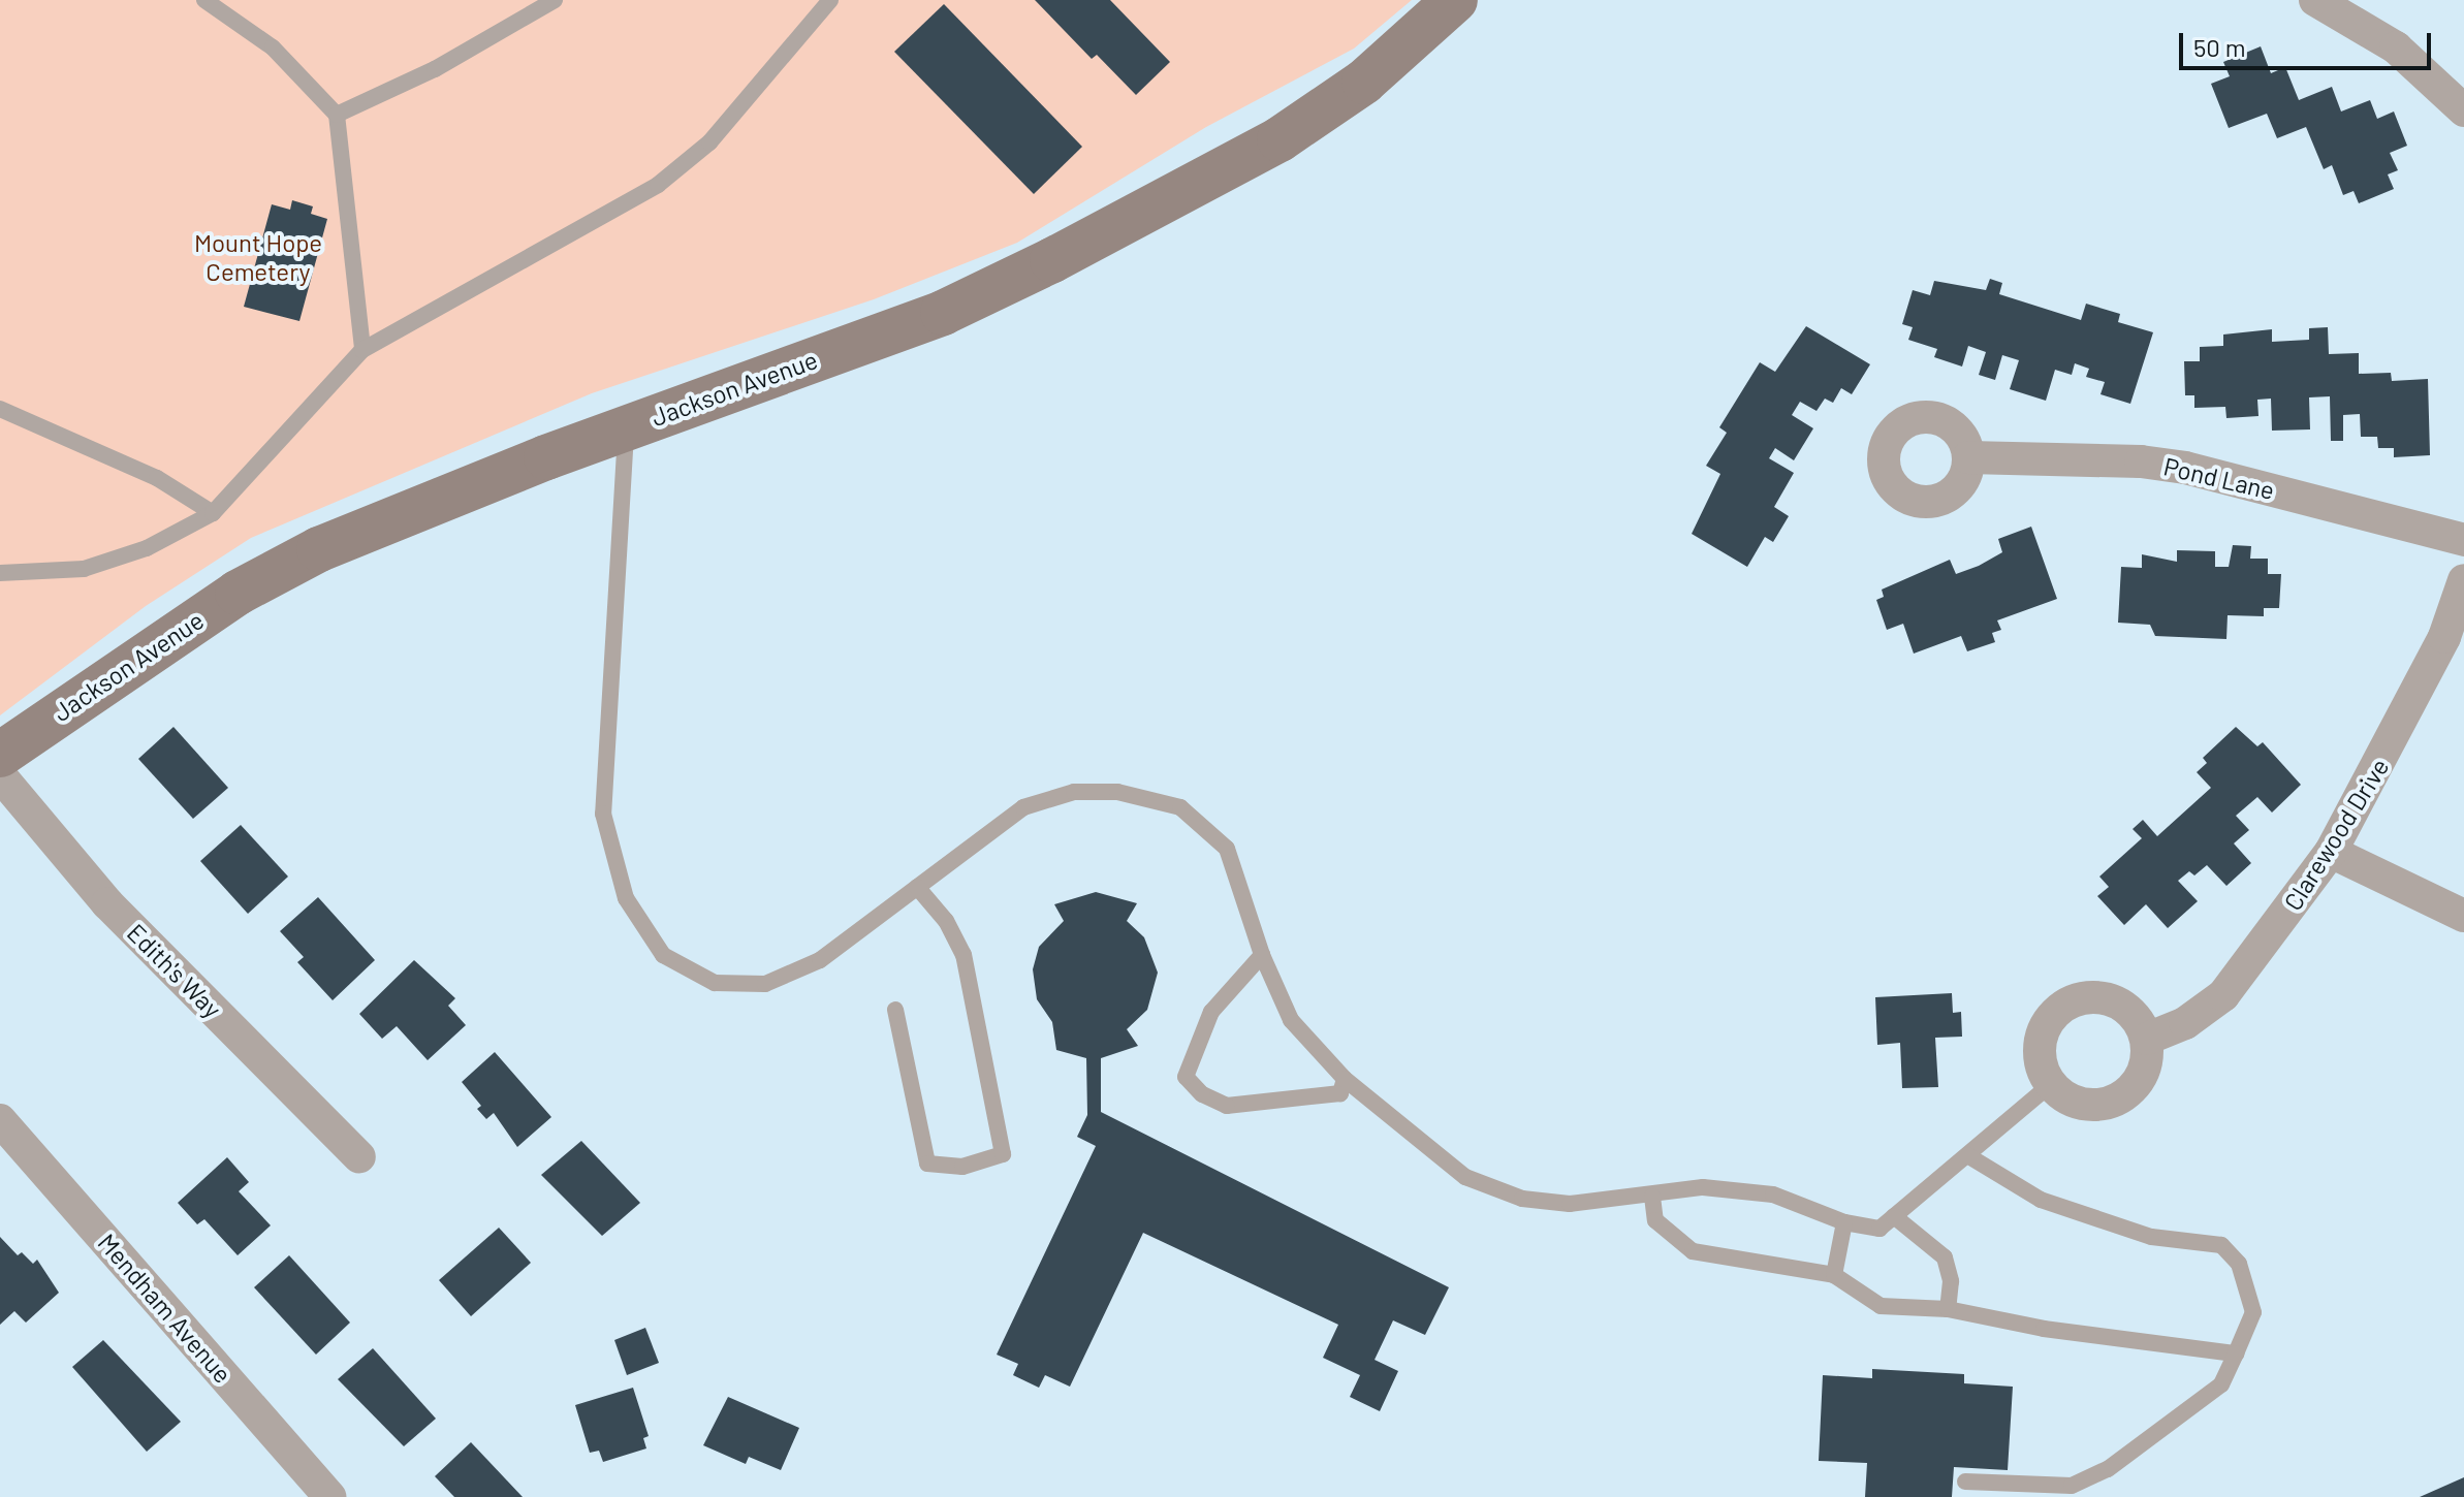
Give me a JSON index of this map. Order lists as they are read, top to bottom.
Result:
{
  "streets": {
    "main road": ["Jackson Avenue"],
    "street": [
      "Pond Lane",
      "Clarewood Drive",
      "Edith's Way",
      "Mendham Avenue"
    ]
  },
  "parks": ["Mount Hope Cemetery"],
  "scale_bar": "50 m"
}
